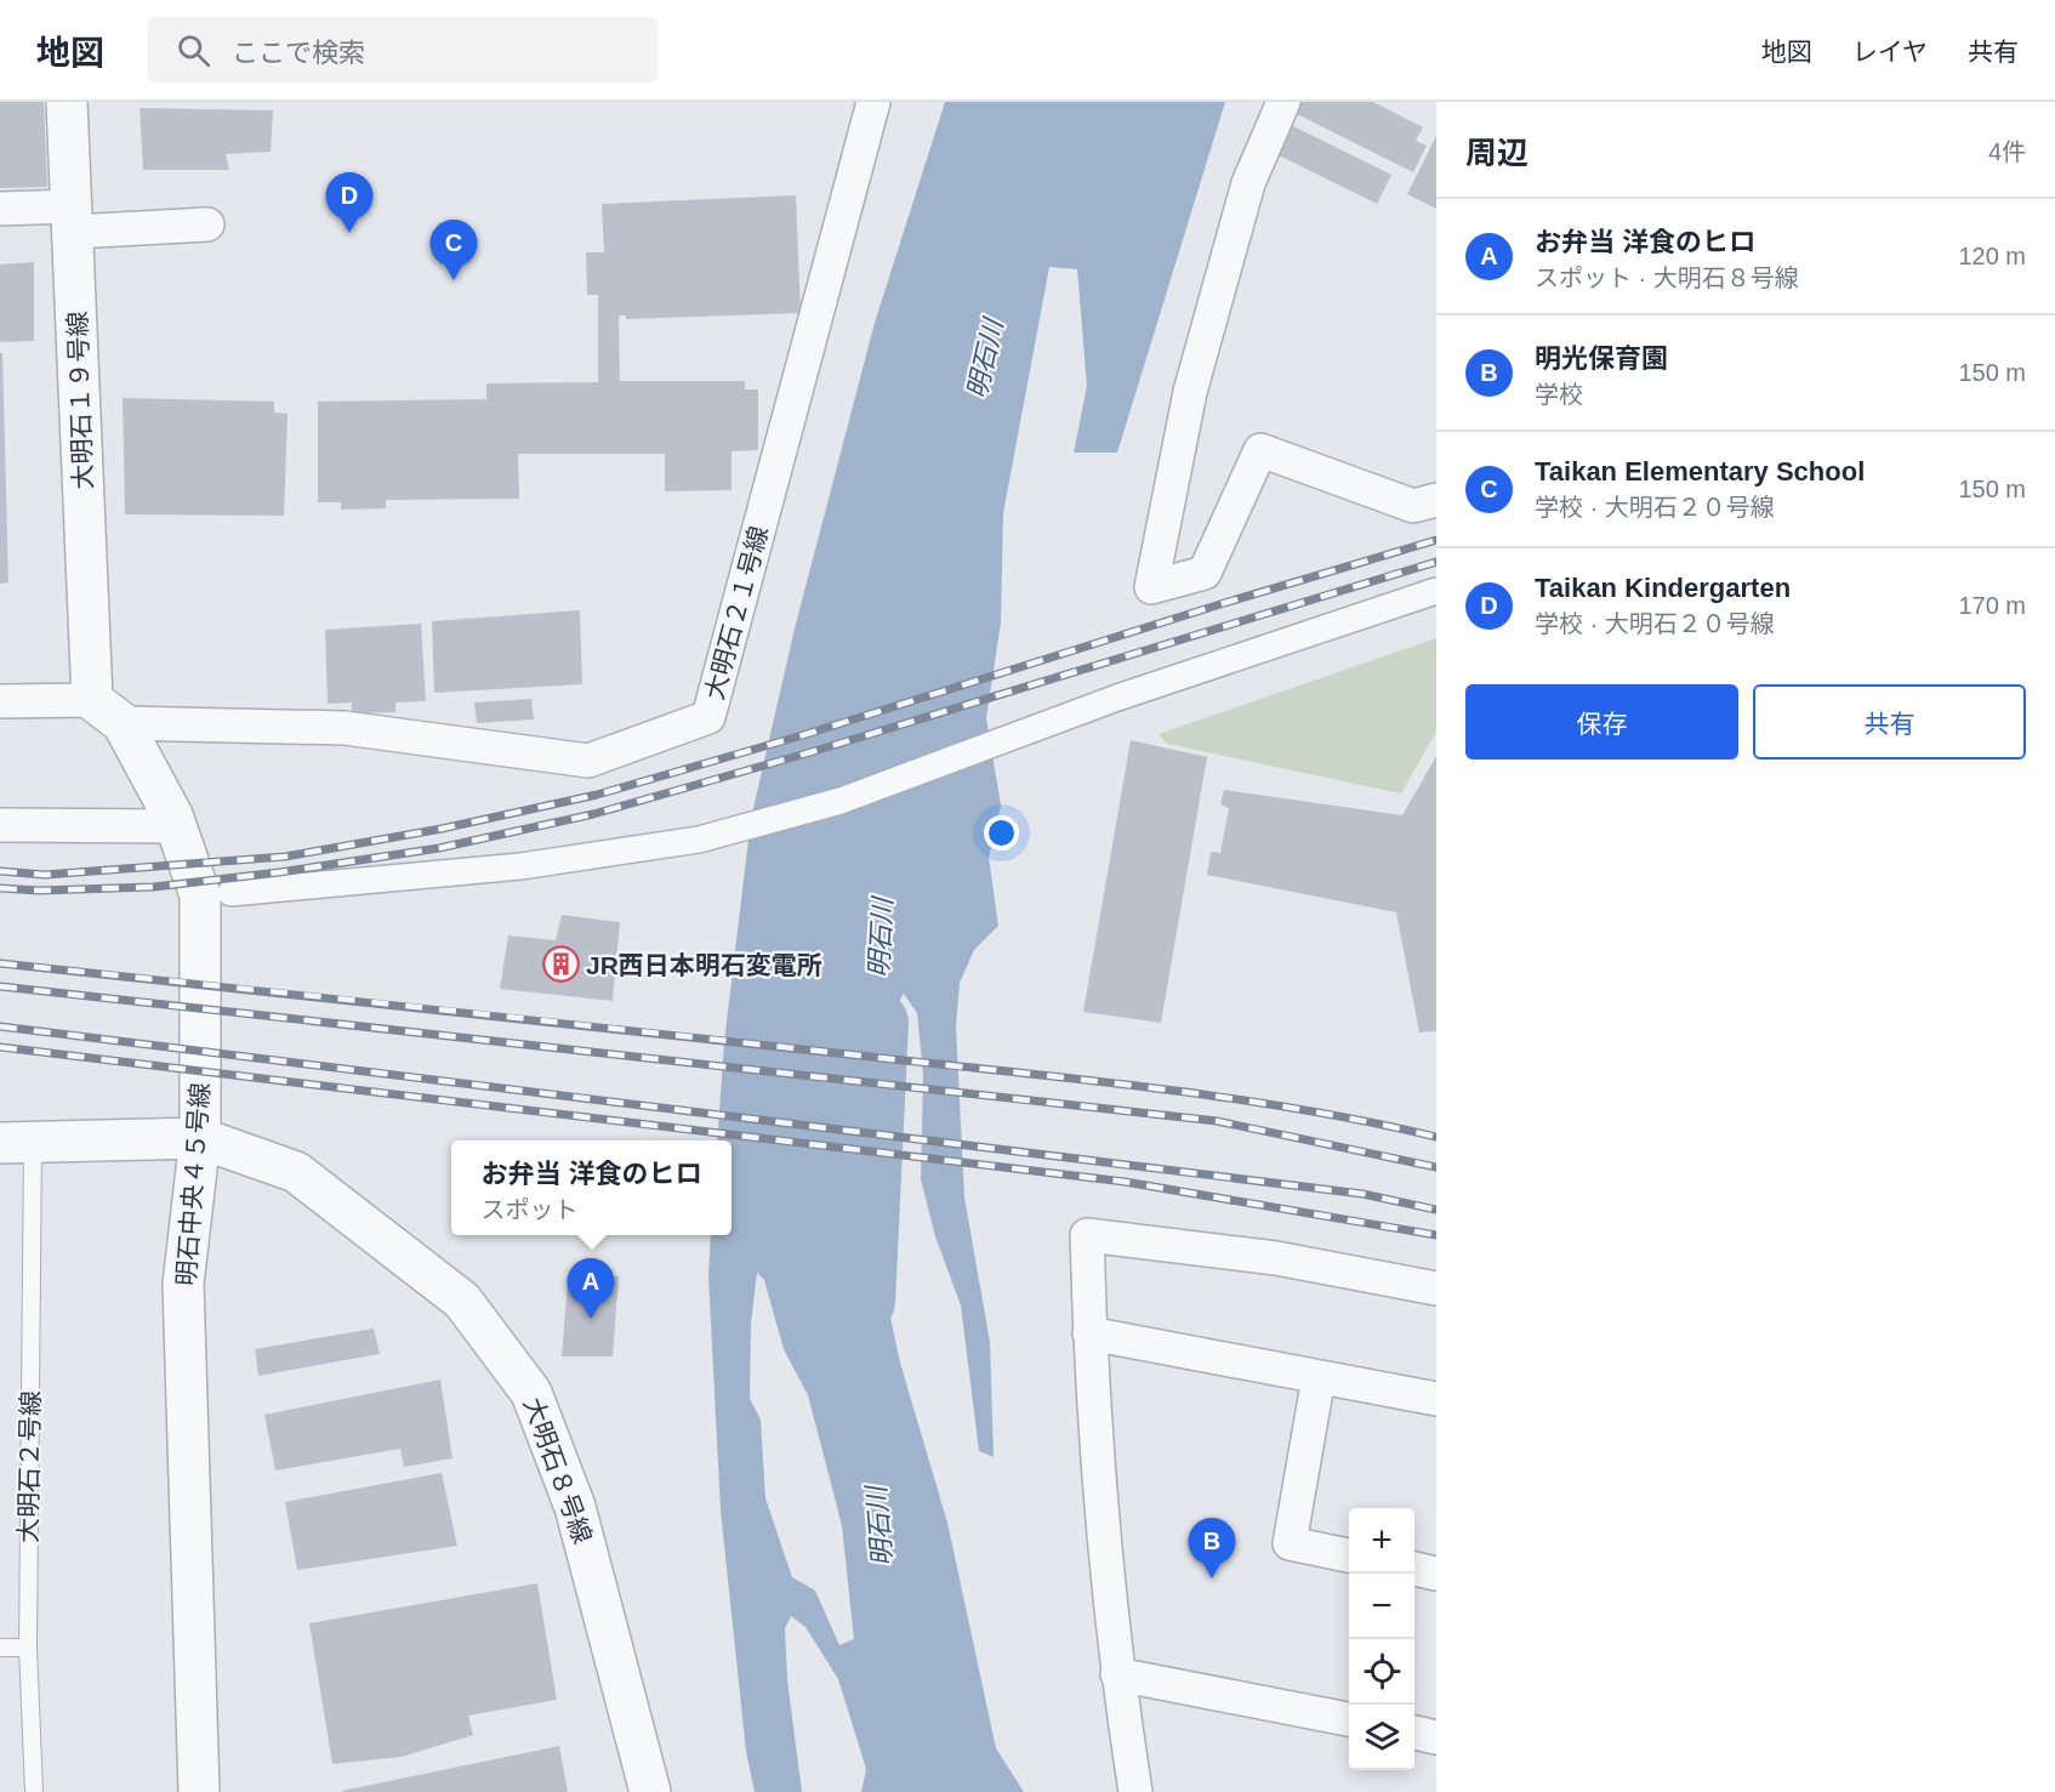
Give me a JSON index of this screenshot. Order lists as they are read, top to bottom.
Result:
{
  "streets": {
    "street": [
      "大明石１９号線",
      "大明石２１号線",
      "明石中央４５号線",
      "大明石８号線"
    ],
    "lane": ["大明石２号線"]
  },
  "crossings": [
    ["大明石１９号線", "大明石２１号線"],
    ["大明石１９号線", "明石中央４５号線"],
    ["大明石２１号線", "明石中央４５号線"],
    ["明石中央４５号線", "大明石８号線"]
  ],
  "water": ["明石川"],
  "places": {
    "building": ["JR西日本明石変電所"]
  },
  "page": {
    "header": "地図",
    "search": "ここで検索",
    "nav": ["地図", "レイヤ", "共有"],
    "heading": ["周辺", "4件"],
    "pins": [
      "D",
      "C",
      "A",
      "B"
    ],
    "list": [
      {
        "mark": "A",
        "name": "お弁当 洋食のヒロ",
        "note": "スポット · 大明石８号線",
        "value": "120 m"
      },
      {
        "mark": "B",
        "name": "明光保育園",
        "note": "学校",
        "value": "150 m"
      },
      {
        "mark": "C",
        "name": "Taikan Elementary School",
        "note": "学校 · 大明石２０号線",
        "value": "150 m"
      },
      {
        "mark": "D",
        "name": "Taikan Kindergarten",
        "note": "学校 · 大明石２０号線",
        "value": "170 m"
      }
    ],
    "buttons": ["保存", "共有"],
    "popup": ["お弁当 洋食のヒロ", "スポット"],
    "map_buttons": ["+", "−"]
  }
}
